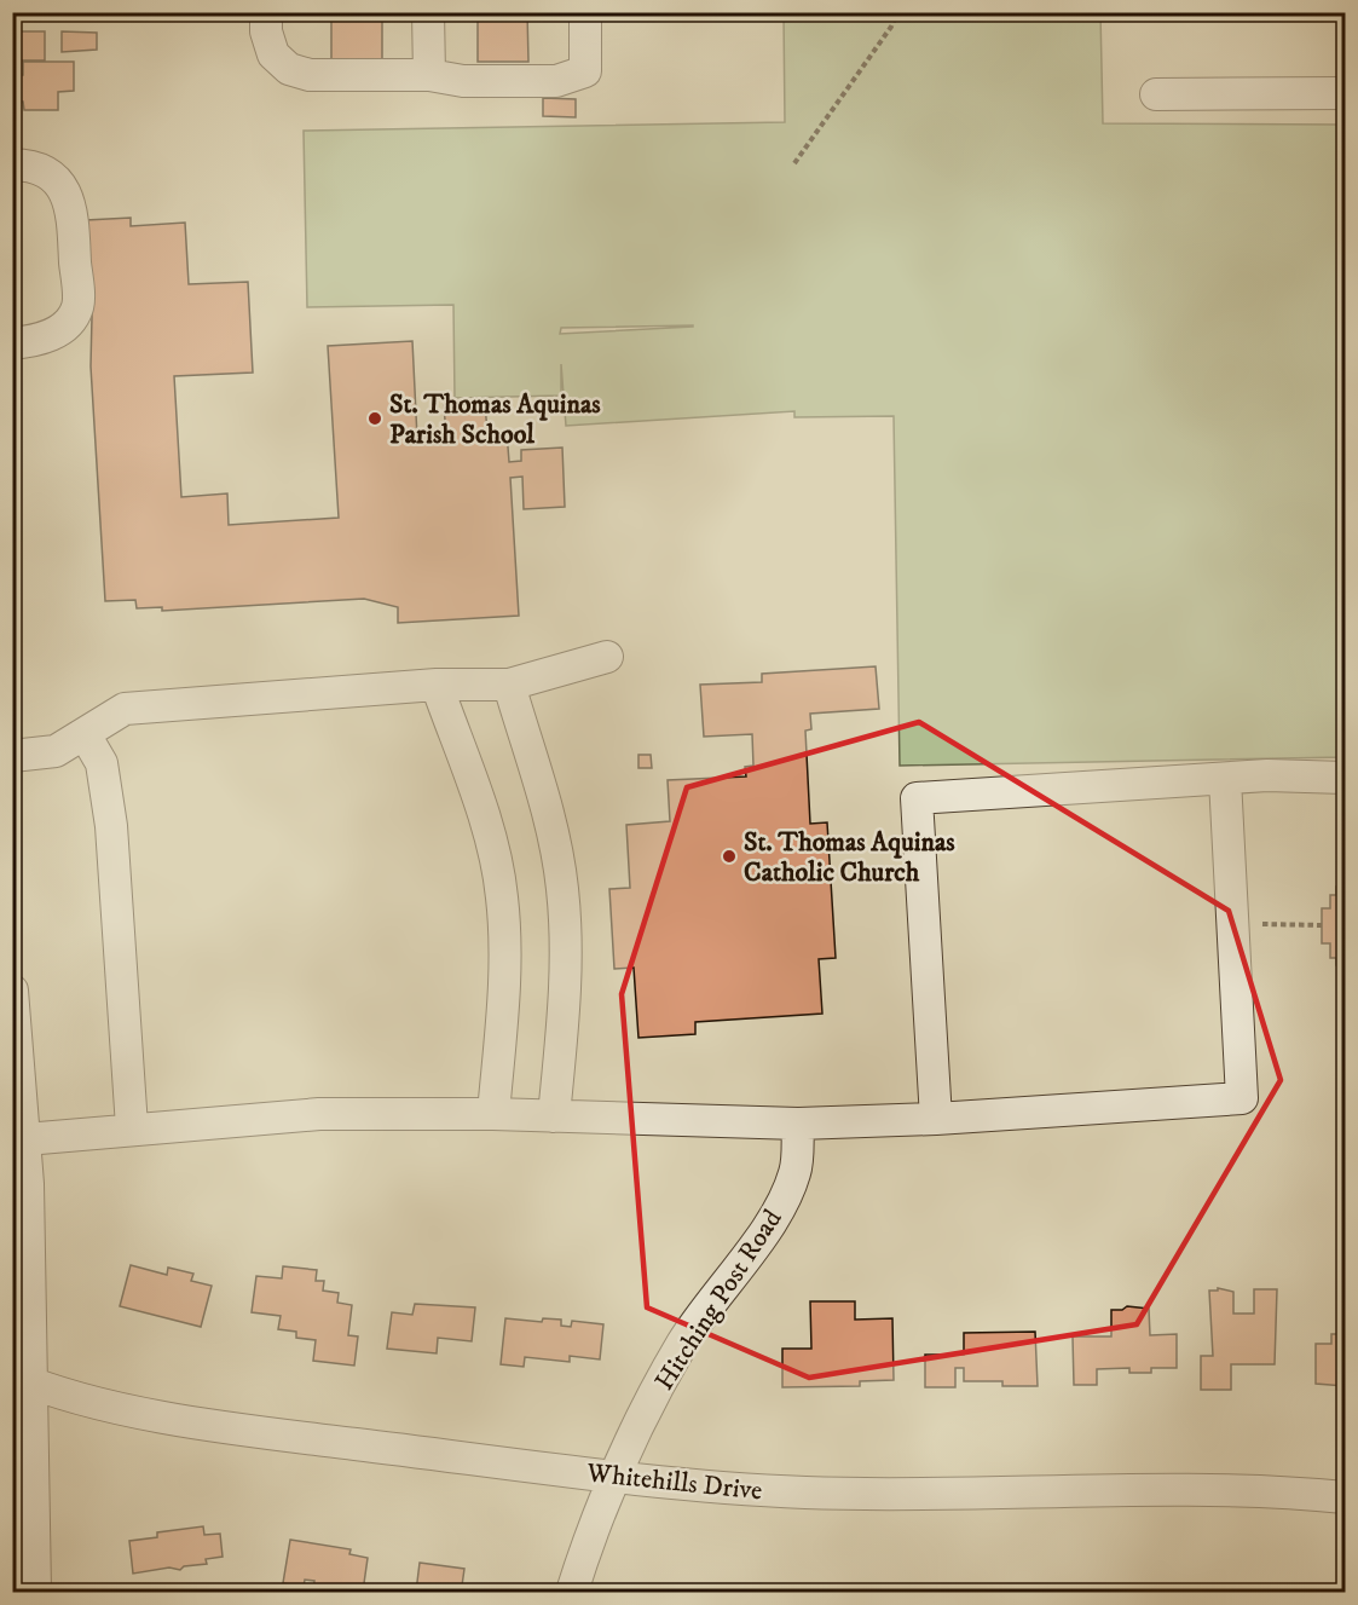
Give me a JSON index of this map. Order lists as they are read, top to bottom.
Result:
{
  "streets": {
    "street": ["Hitching Post Road", "Whitehills Drive"]
  },
  "crossings": [
    ["Hitching Post Road", "Whitehills Drive"]
  ],
  "places": ["St. Thomas Aquinas Parish School", "St. Thomas Aquinas Catholic Church"]
}
